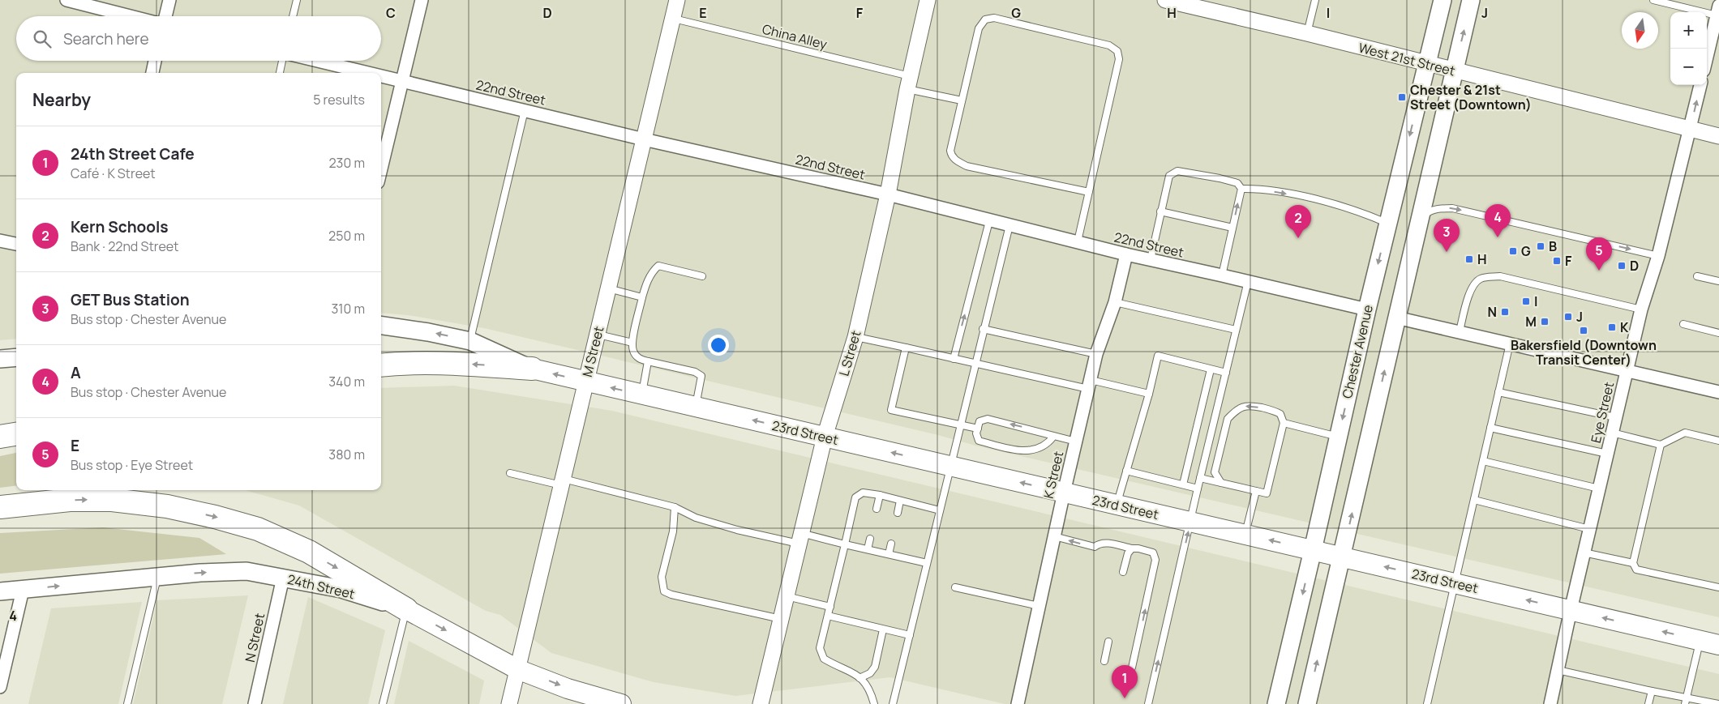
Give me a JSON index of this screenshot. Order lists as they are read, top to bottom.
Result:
{
  "streets": {
    "main road": ["Chester Avenue", "23rd Street", "24th Street"],
    "street": [
      "West 21st Street",
      "22nd Street",
      "M Street",
      "L Street",
      "Eye Street",
      "K Street",
      "N Street"
    ],
    "lane": ["China Alley"]
  },
  "crossings": [
    ["China Alley", "M Street"],
    ["China Alley", "L Street"],
    ["West 21st Street", "Chester Avenue"],
    ["West 21st Street", "Eye Street"],
    ["22nd Street", "M Street"],
    ["22nd Street", "Chester Avenue"],
    ["22nd Street", "L Street"],
    ["22nd Street", "K Street"],
    ["M Street", "23rd Street"],
    ["M Street", "24th Street"],
    ["Chester Avenue", "23rd Street"],
    ["L Street", "23rd Street"],
    ["Eye Street", "23rd Street"],
    ["23rd Street", "K Street"],
    ["24th Street", "N Street"]
  ],
  "one_way": ["23rd Street", "24th Street"],
  "places": {
    "transit": [
      "Chester & 21st Street (Downtown)",
      "B",
      "G",
      "H",
      "F",
      "D",
      "I",
      "N",
      "J",
      "M",
      "K",
      "Bakersfield (Downtown Transit Center)"
    ]
  },
  "north": "bottom",
  "page": {
    "map_buttons": ["+", "−"],
    "search": "Search here",
    "heading": ["Nearby", "5 results"],
    "list": [
      {
        "mark": "1",
        "name": "24th Street Cafe",
        "note": "Café · K Street",
        "value": "230 m"
      },
      {
        "mark": "2",
        "name": "Kern Schools",
        "note": "Bank · 22nd Street",
        "value": "250 m"
      },
      {
        "mark": "3",
        "name": "GET Bus Station",
        "note": "Bus stop · Chester Avenue",
        "value": "310 m"
      },
      {
        "mark": "4",
        "name": "A",
        "note": "Bus stop · Chester Avenue",
        "value": "340 m"
      },
      {
        "mark": "5",
        "name": "E",
        "note": "Bus stop · Eye Street",
        "value": "380 m"
      }
    ],
    "pins": [
      "4",
      "2",
      "3",
      "5",
      "1"
    ]
  },
  "grid": {
    "columns": [
      "C",
      "D",
      "E",
      "F",
      "G",
      "H",
      "I",
      "J"
    ],
    "rows": ["4"]
  }
}
